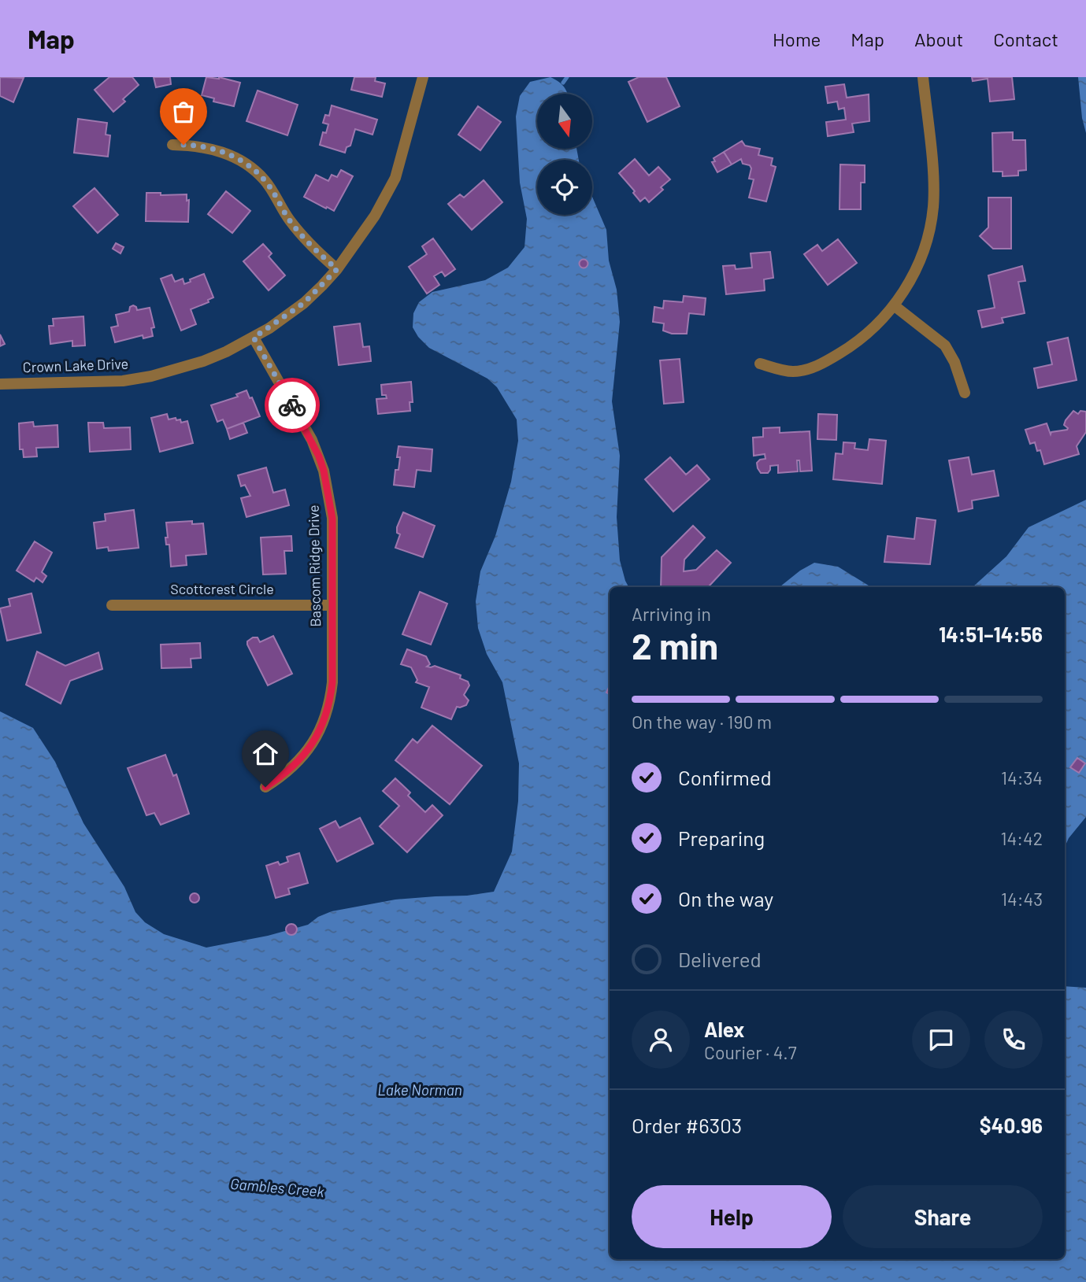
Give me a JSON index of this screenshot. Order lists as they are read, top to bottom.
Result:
{
  "streets": {
    "street": ["Crown Lake Drive", "Bascom Ridge Drive", "Scottcrest Circle"]
  },
  "crossings": [
    ["Crown Lake Drive", "Bascom Ridge Drive"],
    ["Bascom Ridge Drive", "Scottcrest Circle"]
  ],
  "water": ["Lake Norman", "Gambles Creek"],
  "north": "bottom",
  "page": {
    "header": "Map",
    "nav": [
      "Home",
      "Map",
      "About",
      "Contact"
    ],
    "heading": ["2 min", "Arriving in", "14:51–14:56"],
    "panel": [
      "Alex",
      "Courier · 4.7",
      "Order #6303",
      "$40.96"
    ],
    "bar": "On the way · 190 m",
    "list": [
      ["Confirmed", "14:34"],
      ["Preparing", "14:42"],
      ["On the way", "14:43"],
      "Delivered"
    ],
    "buttons": ["Help", "Share"]
  }
}
